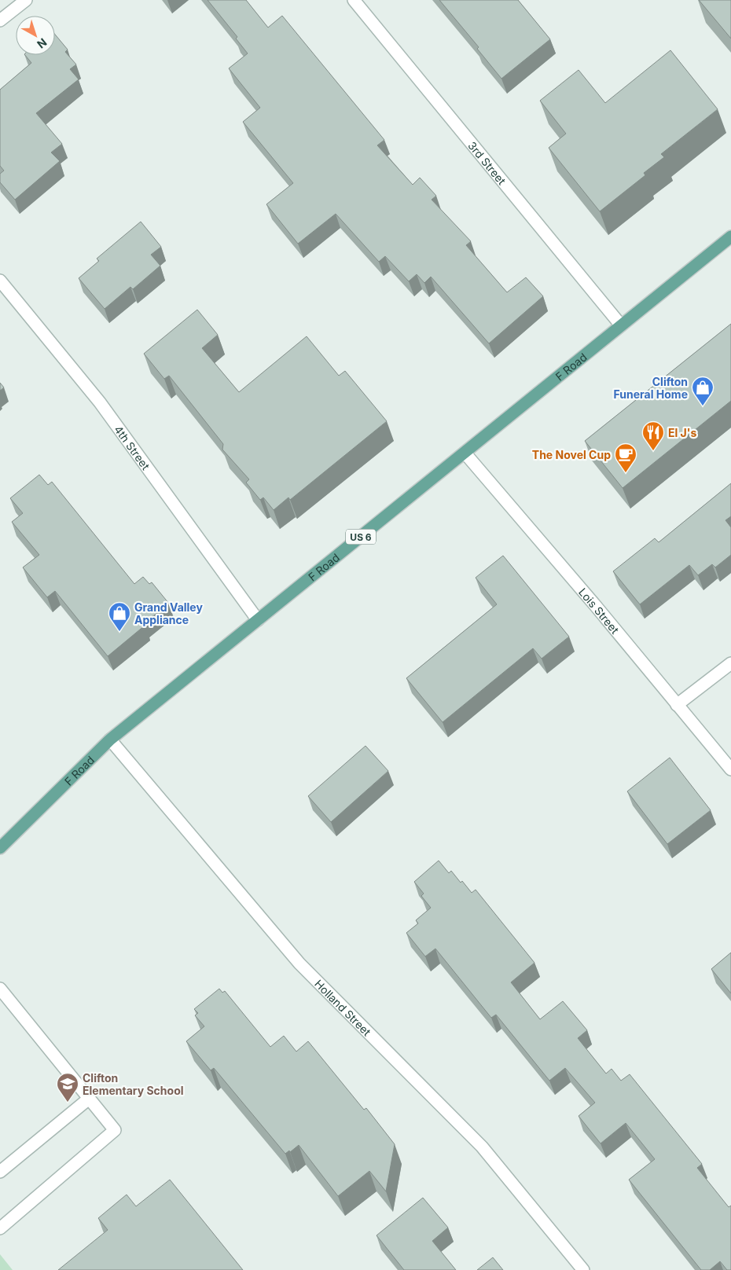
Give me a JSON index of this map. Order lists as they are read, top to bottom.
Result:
{
  "streets": {
    "main road": ["F Road", "US 6"],
    "street": [
      "3rd Street",
      "4th Street",
      "Lois Street",
      "Holland Street"
    ]
  },
  "crossings": [
    ["3rd Street", "F Road"],
    ["F Road", "4th Street"],
    ["F Road", "Lois Street"],
    ["F Road", "Holland Street"]
  ],
  "places": {
    "shop": ["Clifton Funeral Home", "Grand Valley Appliance"],
    "restaurant": ["El J's"],
    "cafe": ["The Novel Cup"],
    "school or university": ["Clifton Elementary School"]
  },
  "north": "bottom right"
}
